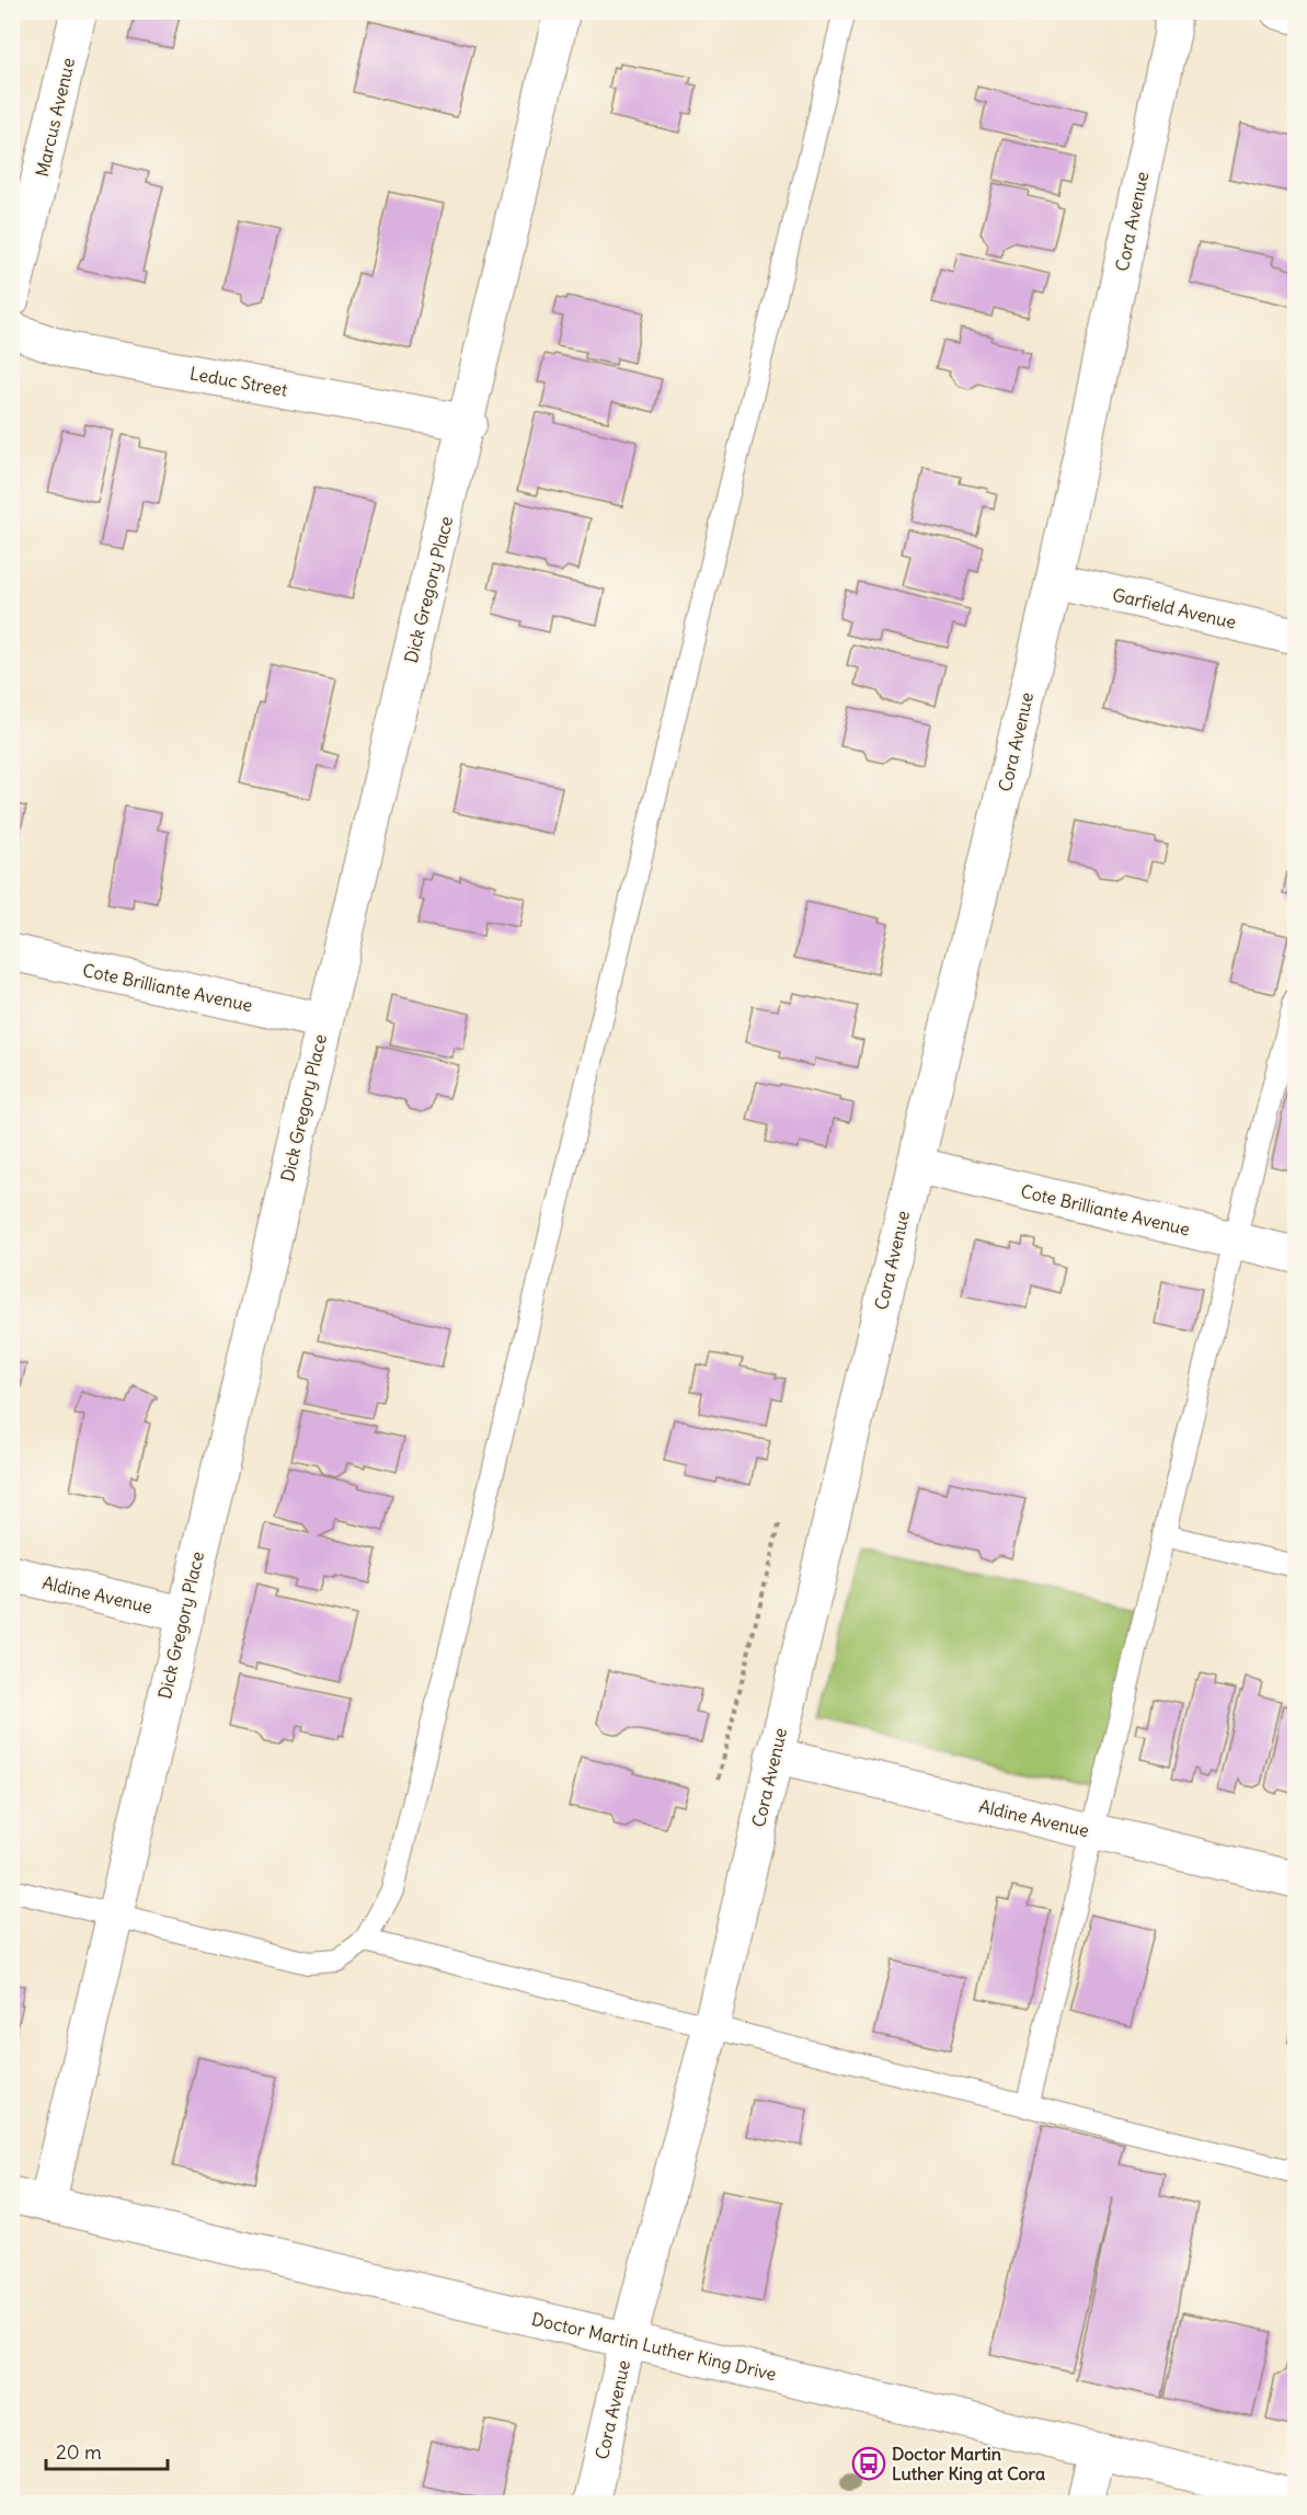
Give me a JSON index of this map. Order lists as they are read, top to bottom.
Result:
{
  "streets": {
    "street": [
      "Marcus Avenue",
      "Cora Avenue",
      "Leduc Street",
      "Dick Gregory Place",
      "Garfield Avenue",
      "Cote Brilliante Avenue",
      "Aldine Avenue",
      "Doctor Martin Luther King Drive"
    ]
  },
  "crossings": [
    ["Cora Avenue", "Garfield Avenue"],
    ["Cora Avenue", "Cote Brilliante Avenue"],
    ["Cora Avenue", "Aldine Avenue"],
    ["Cora Avenue", "Doctor Martin Luther King Drive"],
    ["Leduc Street", "Dick Gregory Place"],
    ["Dick Gregory Place", "Cote Brilliante Avenue"],
    ["Dick Gregory Place", "Aldine Avenue"],
    ["Dick Gregory Place", "Doctor Martin Luther King Drive"]
  ],
  "places": {
    "bus stop": ["Doctor Martin Luther King at Cora"]
  },
  "scale_bar": "20 m"
}
